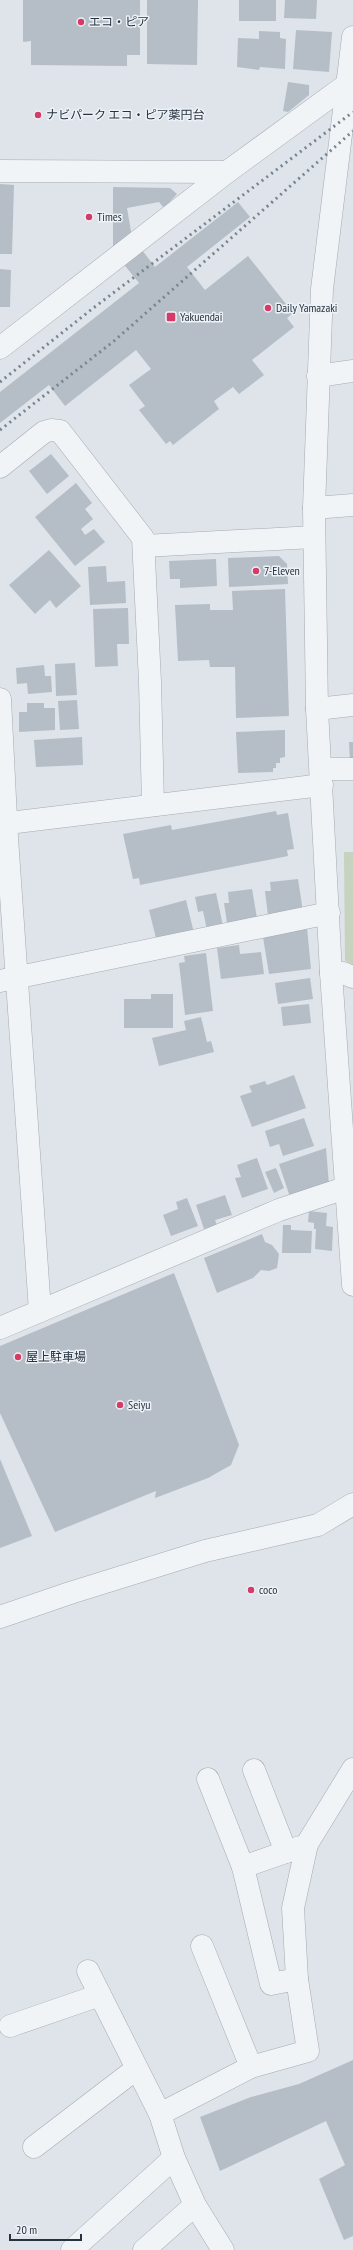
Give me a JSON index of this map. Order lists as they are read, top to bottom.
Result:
{
  "places": {
    "other": [
      "エコ・ピア",
      "ナビパーク エコ・ピア薬円台",
      "Times",
      "Daily Yamazaki",
      "7-Eleven",
      "屋上駐車場",
      "Seiyu",
      "coco"
    ],
    "transit": ["Yakuendai"]
  },
  "scale_bar": "20 m"
}
